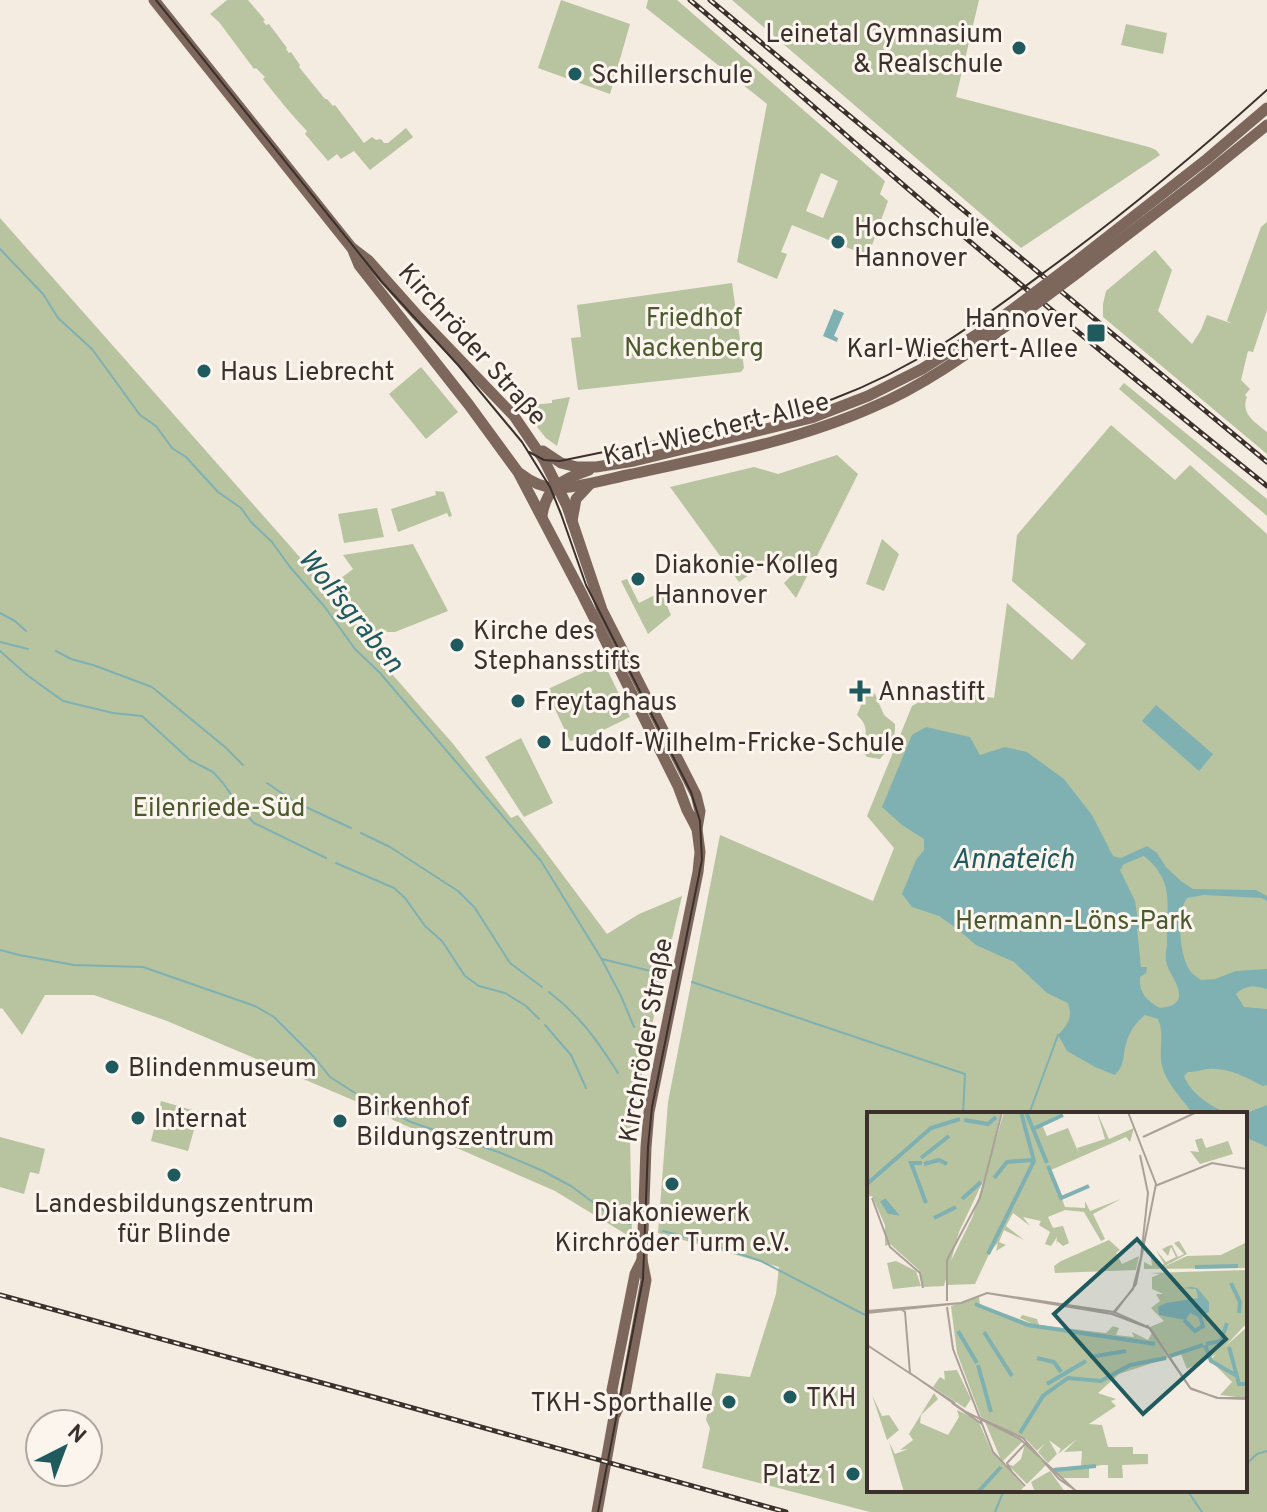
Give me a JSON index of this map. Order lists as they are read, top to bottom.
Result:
{
  "streets": {
    "main road": ["Kirchröder Straße", "Karl-Wiechert-Allee"]
  },
  "crossings": [
    ["Kirchröder Straße", "Karl-Wiechert-Allee"]
  ],
  "water": ["Wolfsgraben", "Annateich"],
  "parks": ["Friedhof Nackenberg", "Eilenriede-Süd", "Hermann-Löns-Park"],
  "places": {
    "other": [
      "Leinetal Gymnasium & Realschule",
      "Schillerschule",
      "Hochschule Hannover",
      "Haus Liebrecht",
      "Diakonie-Kolleg Hannover",
      "Kirche des Stephansstifts",
      "Freytaghaus",
      "Ludolf-Wilhelm-Fricke-Schule",
      "Blindenmuseum",
      "Internat",
      "Birkenhof Bildungszentrum",
      "Landesbildungszentrum für Blinde",
      "Diakoniewerk Kirchröder Turm e.V.",
      "TKH",
      "TKH-Sporthalle",
      "Platz 1"
    ],
    "transit": ["Hannover Karl-Wiechert-Allee"],
    "health": ["Annastift"]
  },
  "north": "top right"
}
